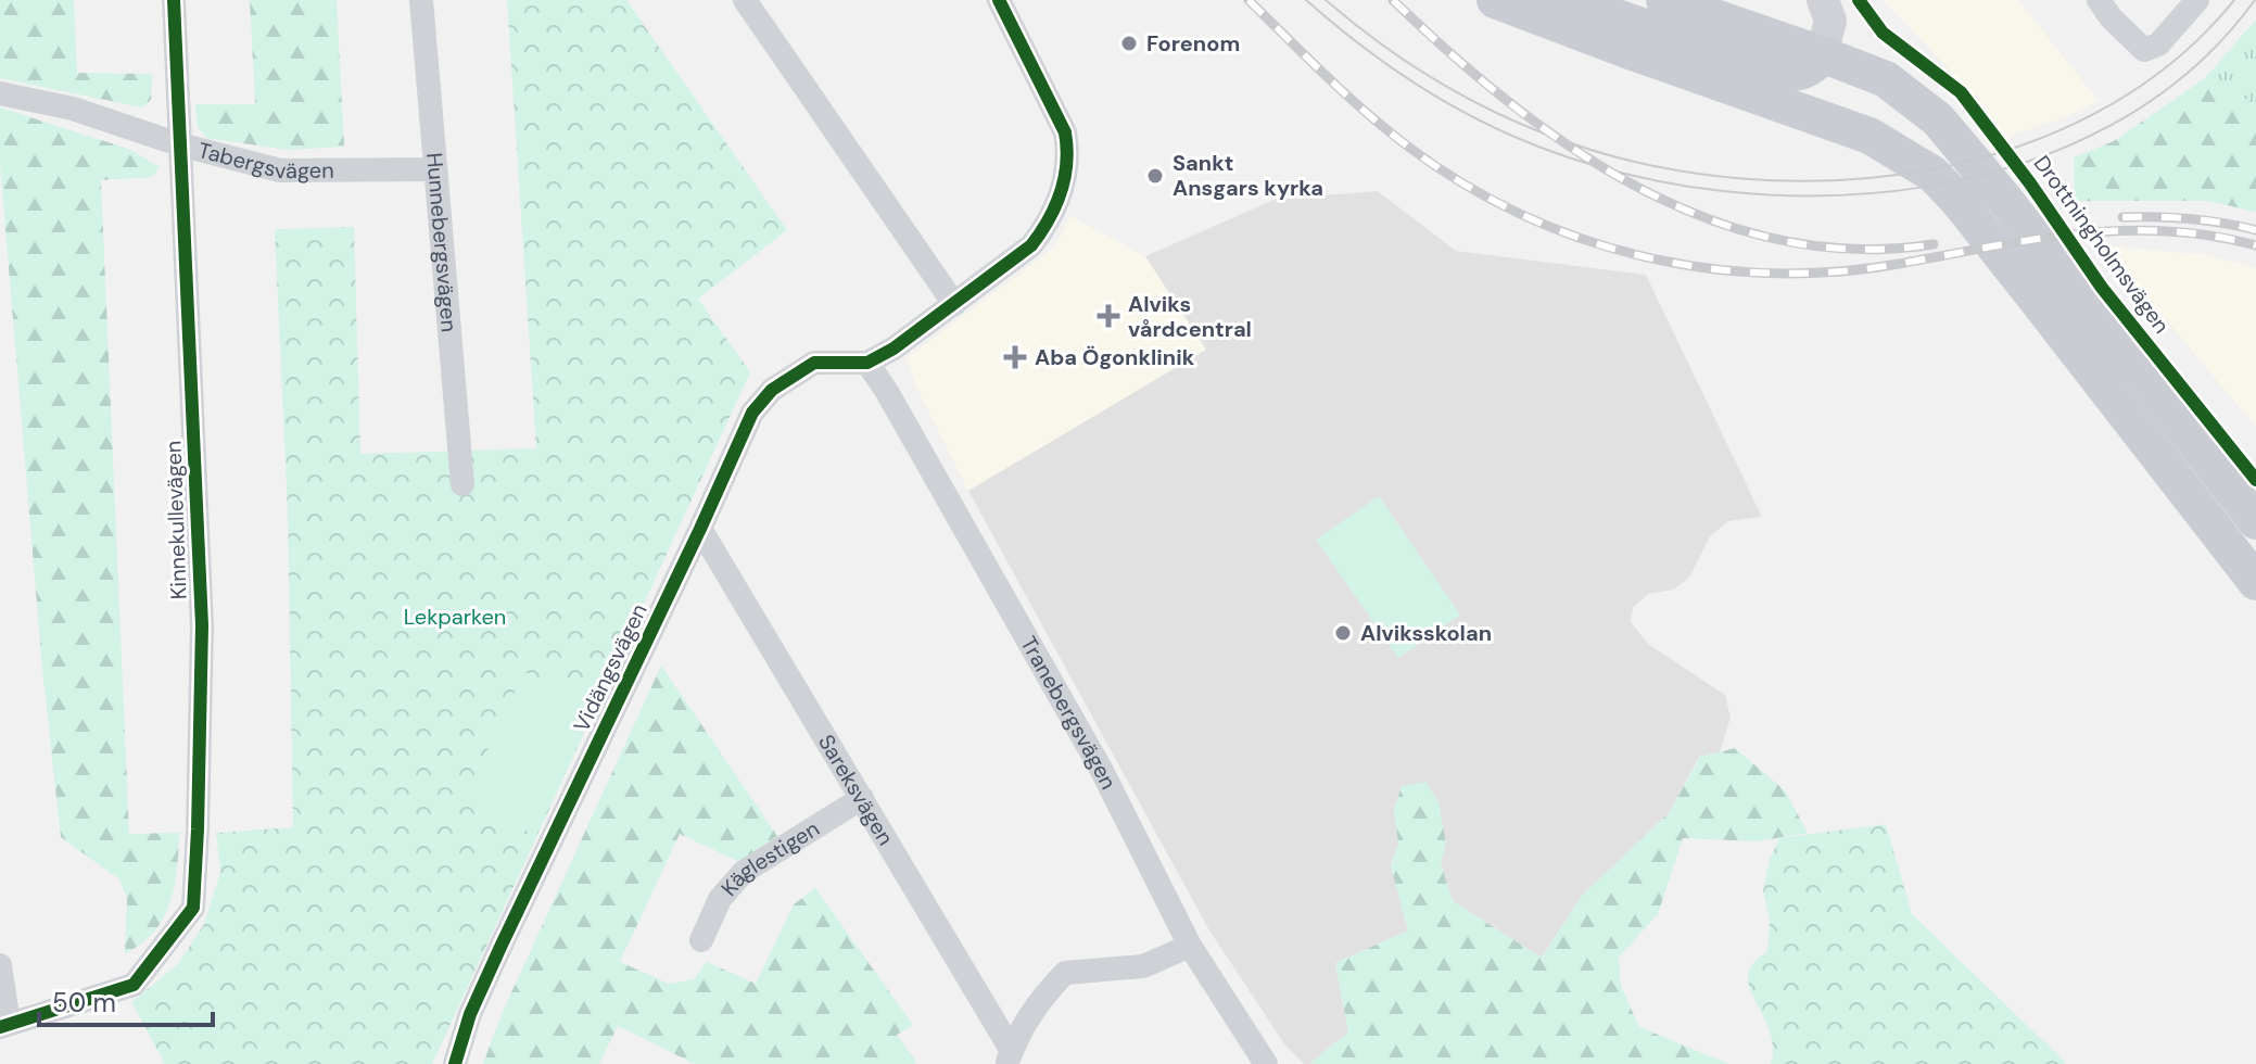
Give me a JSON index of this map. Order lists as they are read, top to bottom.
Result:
{
  "streets": {
    "street": [
      "Tabergsvägen",
      "Hunnebergsvägen",
      "Kinnekullevägen",
      "Vidängsvägen",
      "Tranebergsvägen",
      "Sareksvägen",
      "Käglestigen"
    ],
    "cycle path": ["Drottningholmsvägen"]
  },
  "crossings": [
    ["Tabergsvägen", "Hunnebergsvägen"],
    ["Tabergsvägen", "Kinnekullevägen"],
    ["Vidängsvägen", "Tranebergsvägen"],
    ["Vidängsvägen", "Sareksvägen"],
    ["Sareksvägen", "Käglestigen"]
  ],
  "parks": ["Lekparken"],
  "places": {
    "other": ["Forenom", "Sankt Ansgars kyrka", "Alviksskolan"],
    "health": ["Alviks vårdcentral", "Aba Ögonklinik"]
  },
  "scale_bar": "50 m"
}
